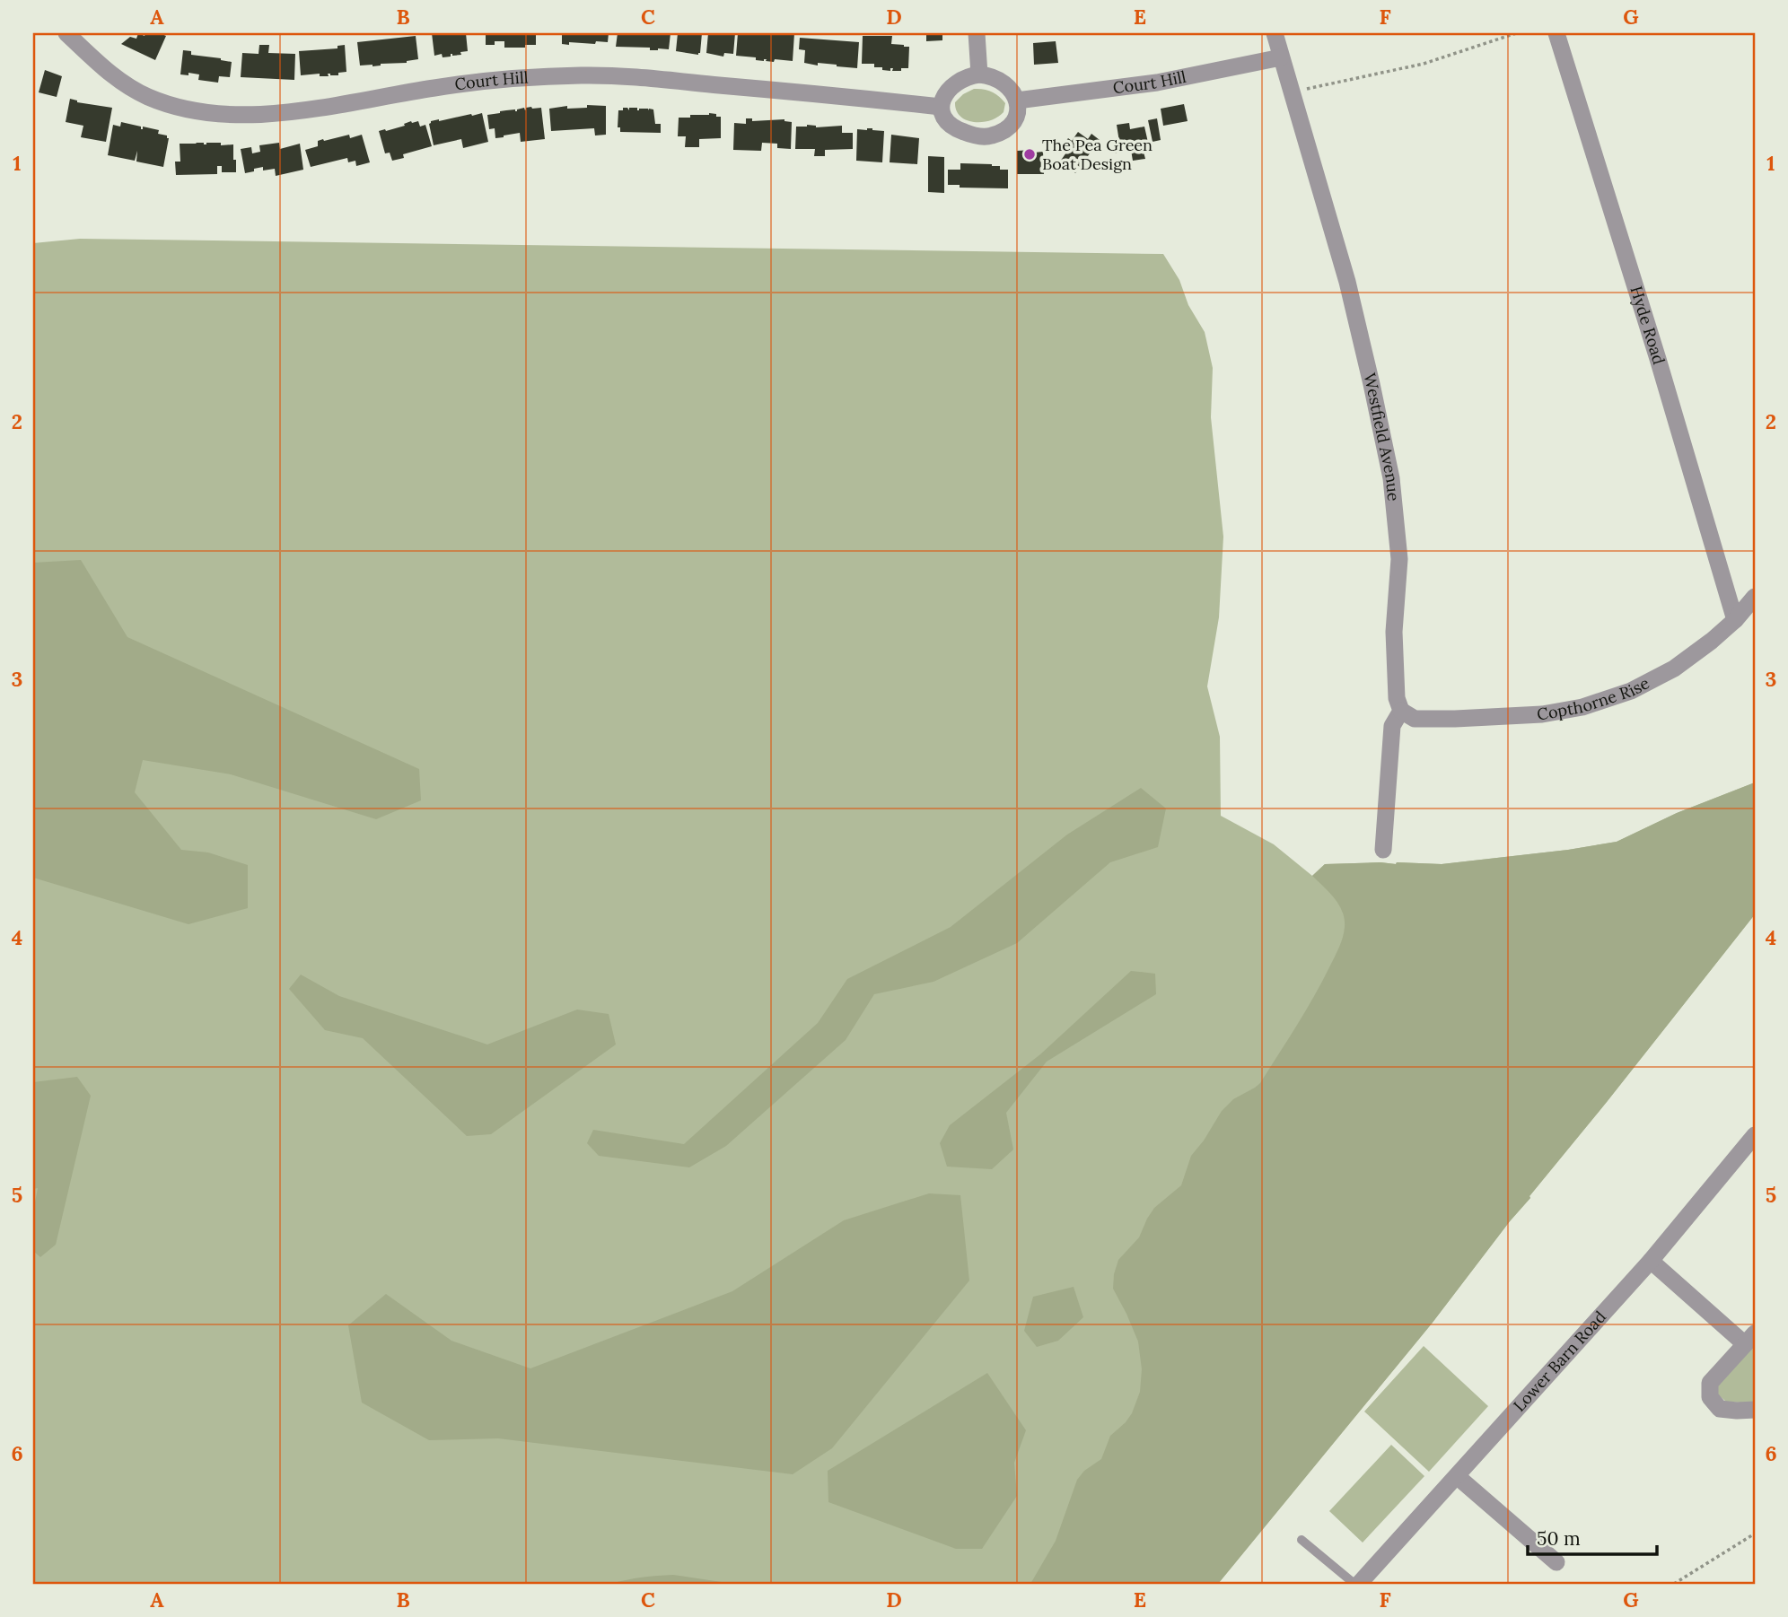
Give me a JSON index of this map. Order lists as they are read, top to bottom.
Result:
{
  "streets": {
    "street": [
      "Court Hill",
      "Hyde Road",
      "Westfield Avenue",
      "Copthorne Rise",
      "Lower Barn Road"
    ]
  },
  "crossings": [
    ["Court Hill", "Westfield Avenue"],
    ["Hyde Road", "Copthorne Rise"],
    ["Westfield Avenue", "Copthorne Rise"]
  ],
  "places": ["The Pea Green Boat Design"],
  "scale_bar": "50 m",
  "grid": {
    "columns": [
      "A",
      "B",
      "C",
      "D",
      "E",
      "F",
      "G"
    ],
    "rows": [
      "1",
      "2",
      "3",
      "4",
      "5",
      "6"
    ]
  }
}
